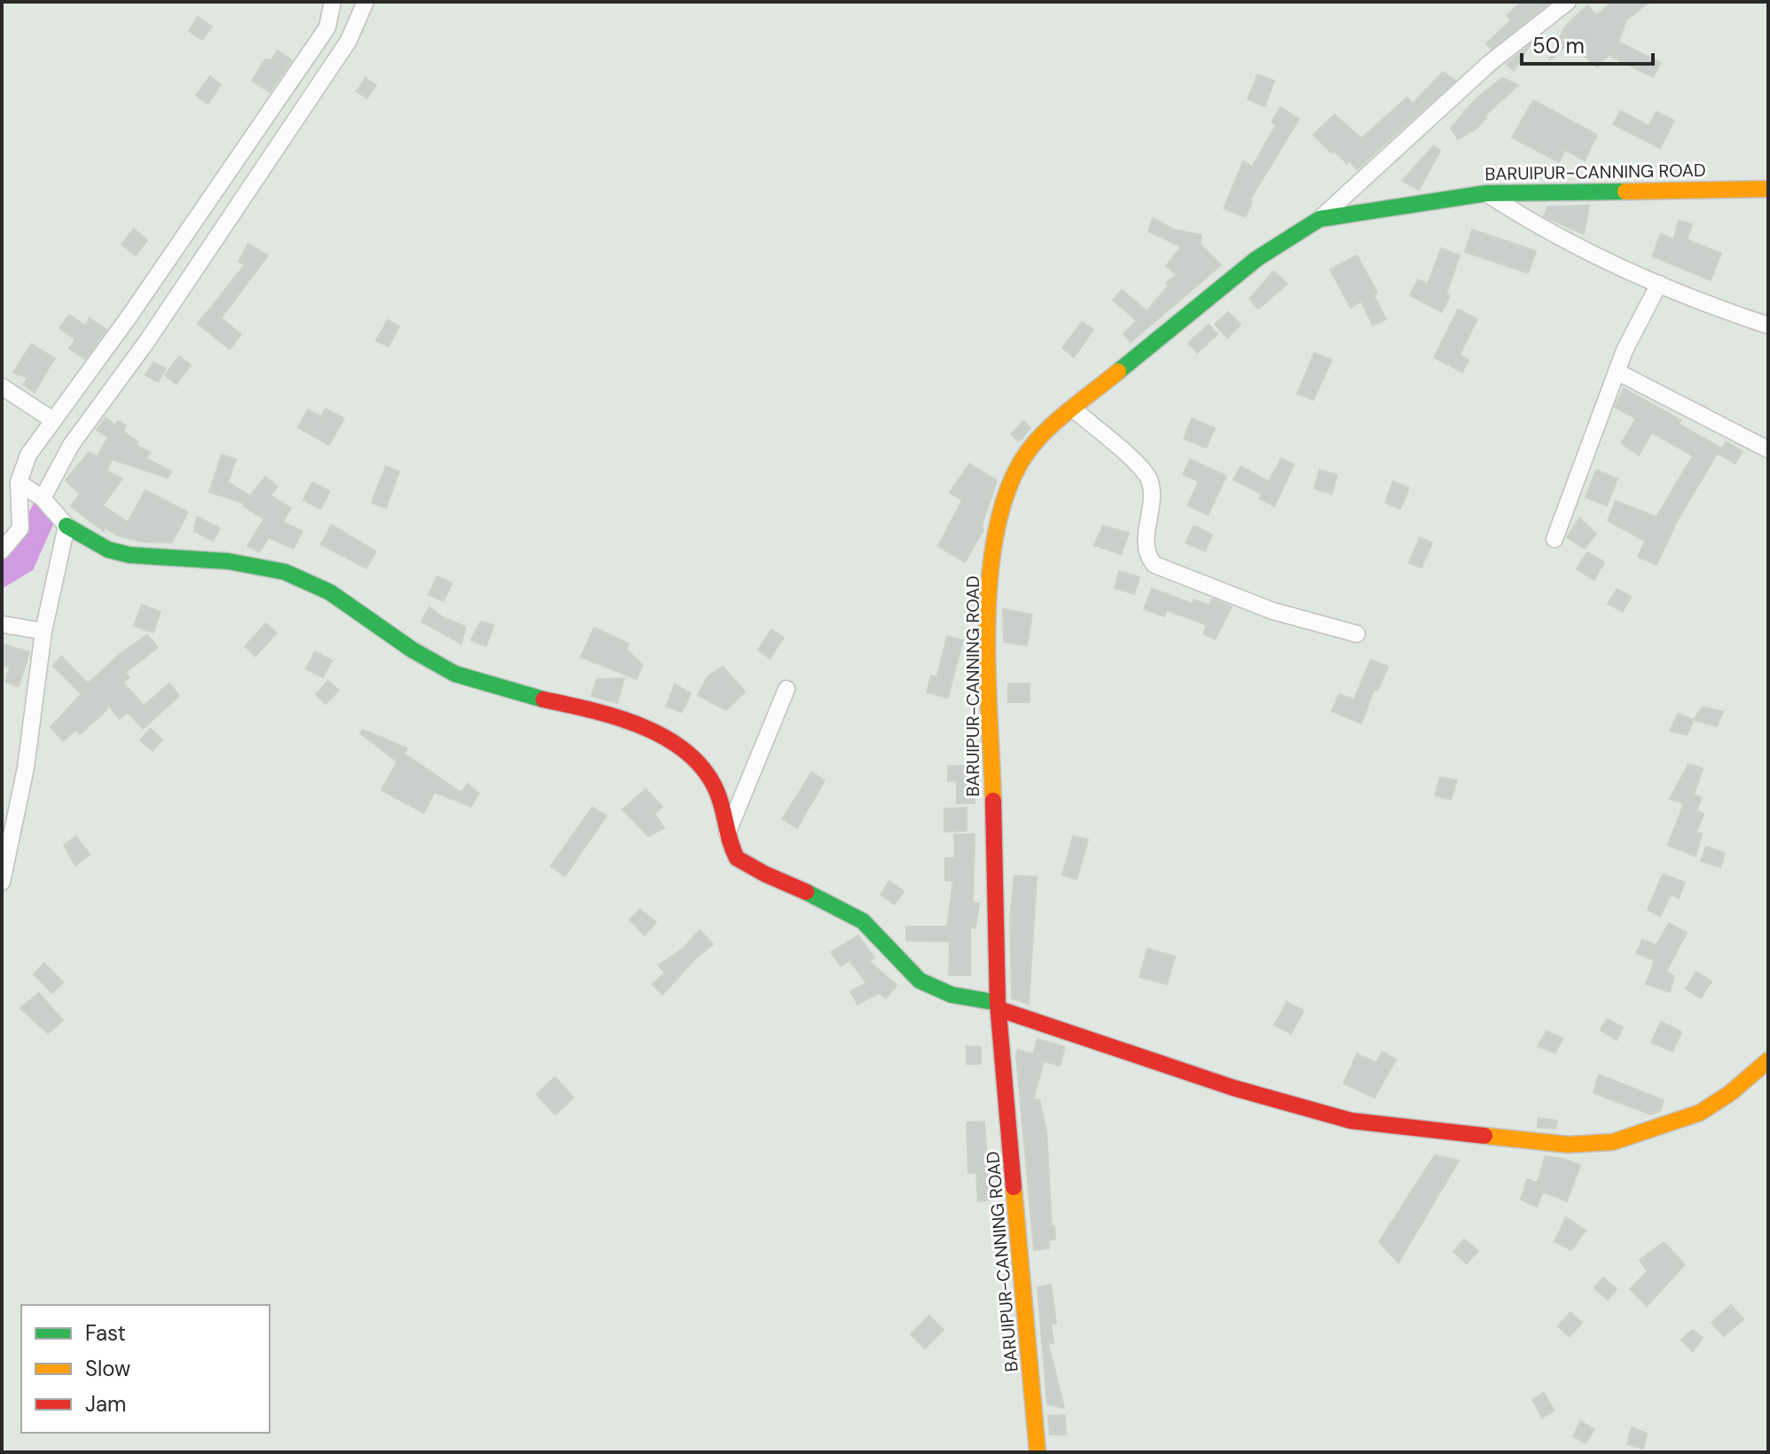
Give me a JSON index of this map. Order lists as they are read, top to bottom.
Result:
{
  "streets": {
    "street": ["BARUIPUR-CANNING ROAD"]
  },
  "legend": ["Fast", "Slow", "Jam"],
  "scale_bar": "50 m"
}
